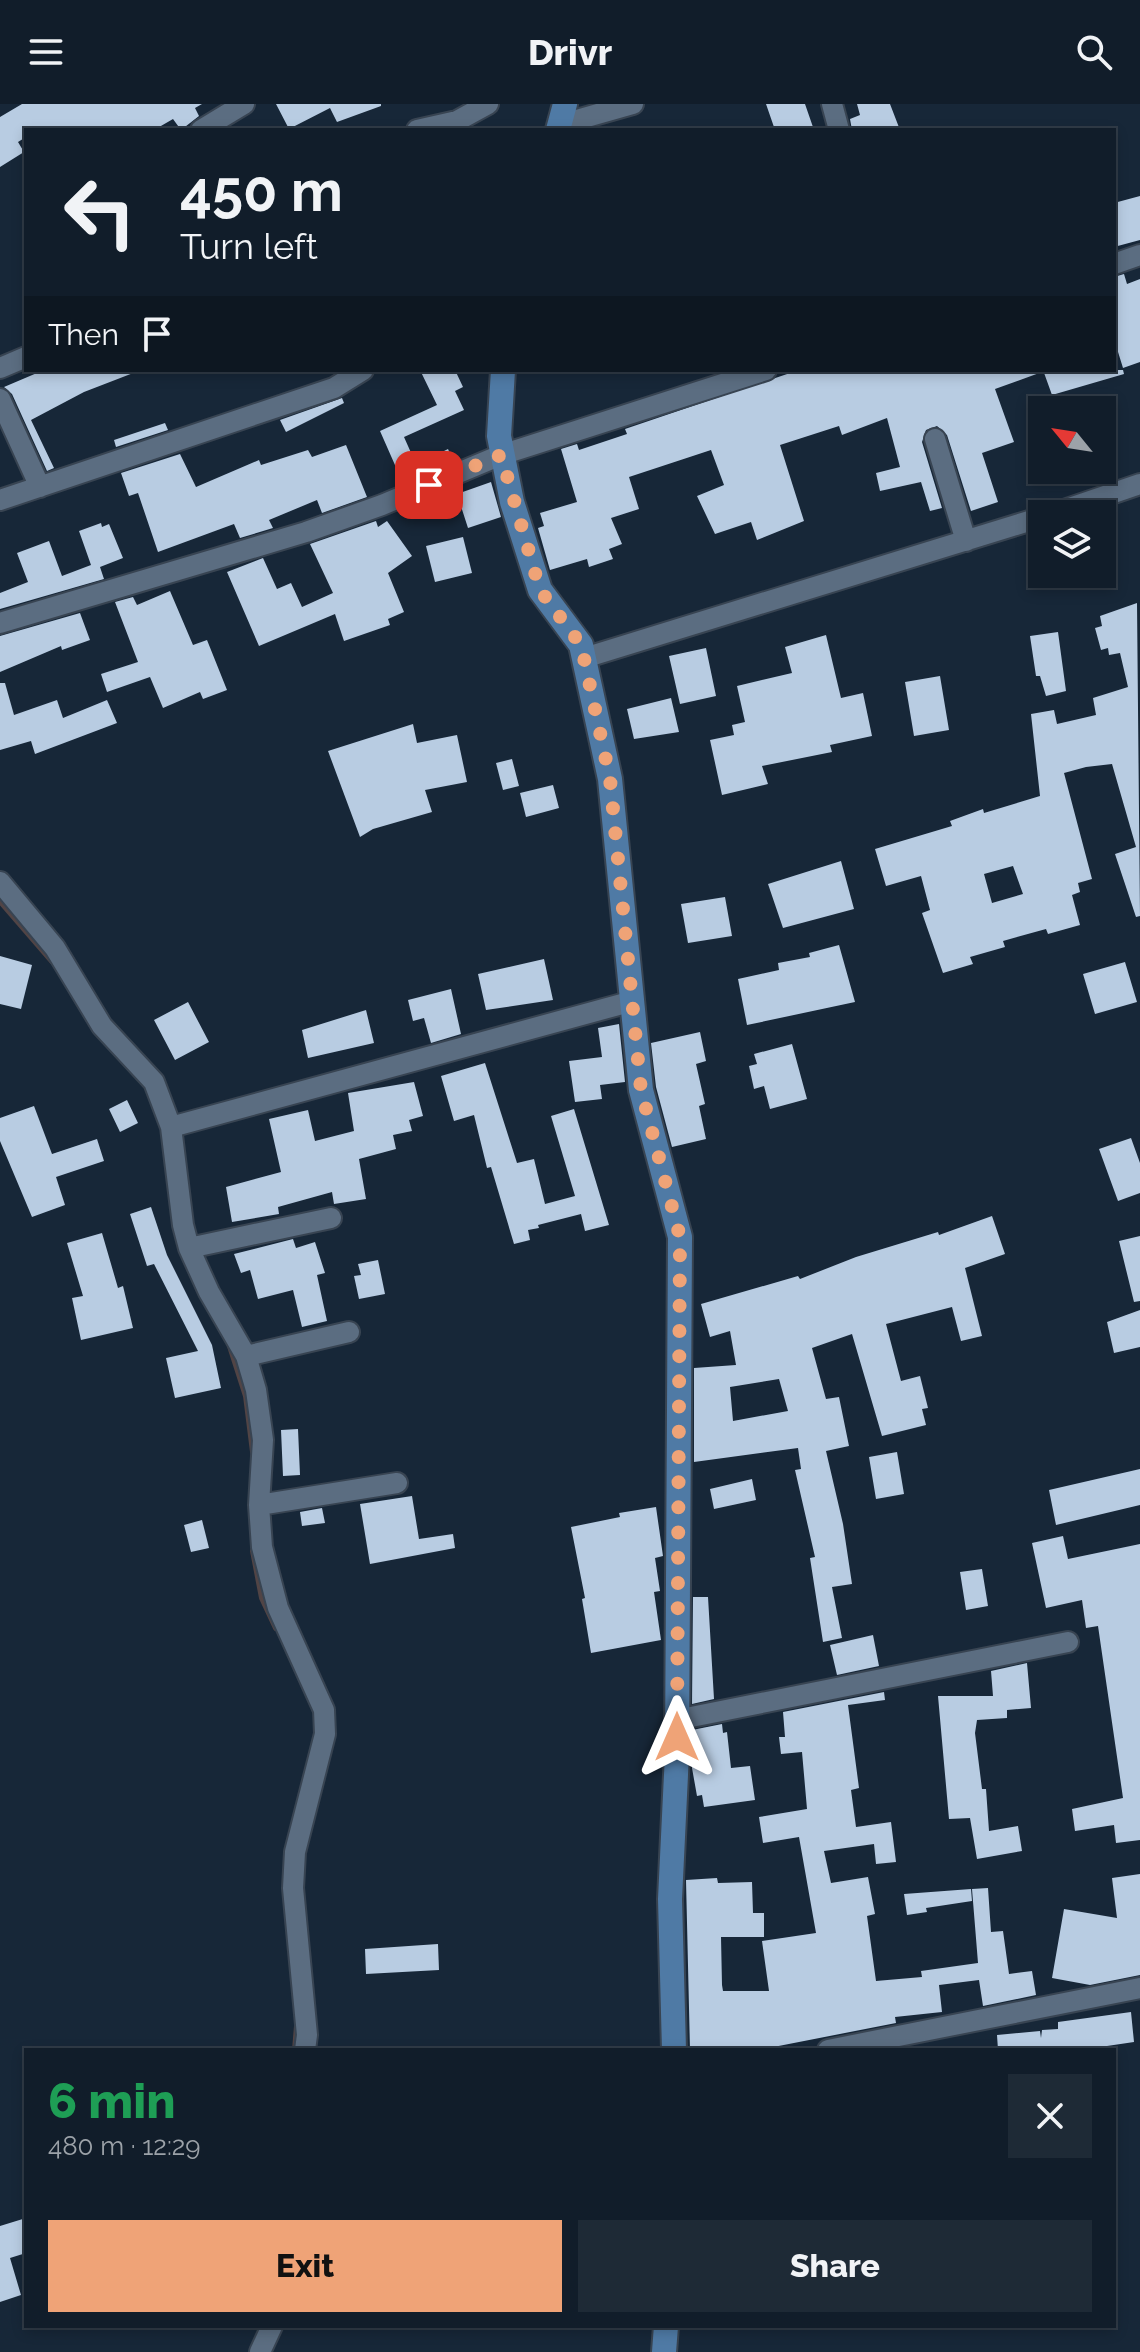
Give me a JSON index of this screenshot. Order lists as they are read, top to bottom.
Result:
{
  "north": "top left",
  "page": {
    "header": "Drivr",
    "turn": ["450 m", "Turn left"],
    "then": "Then",
    "heading": ["6 min", "480 m · 12:29"],
    "buttons": ["Exit", "Share"]
  }
}
